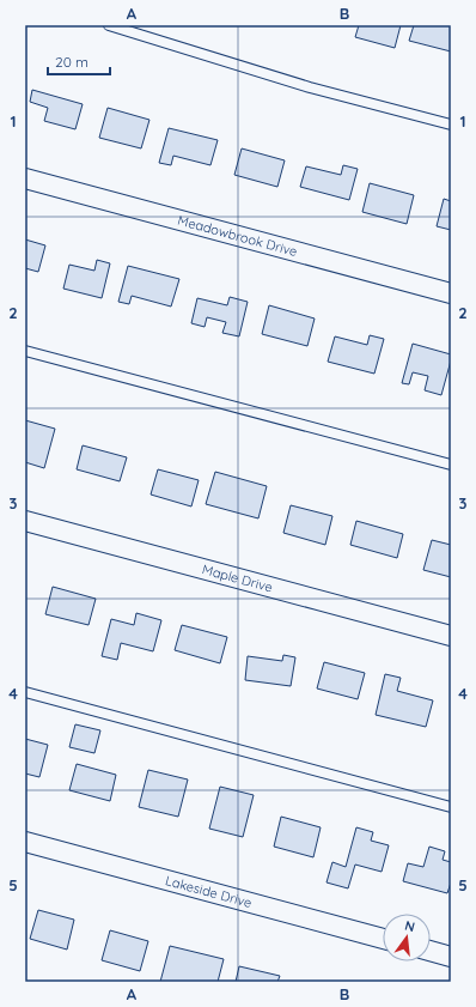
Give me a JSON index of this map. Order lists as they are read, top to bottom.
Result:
{
  "streets": {
    "street": ["Meadowbrook Drive", "Maple Drive", "Lakeside Drive"]
  },
  "scale_bar": "20 m",
  "north": "top",
  "grid": {
    "columns": ["A", "B"],
    "rows": [
      "1",
      "2",
      "3",
      "4",
      "5"
    ]
  }
}
